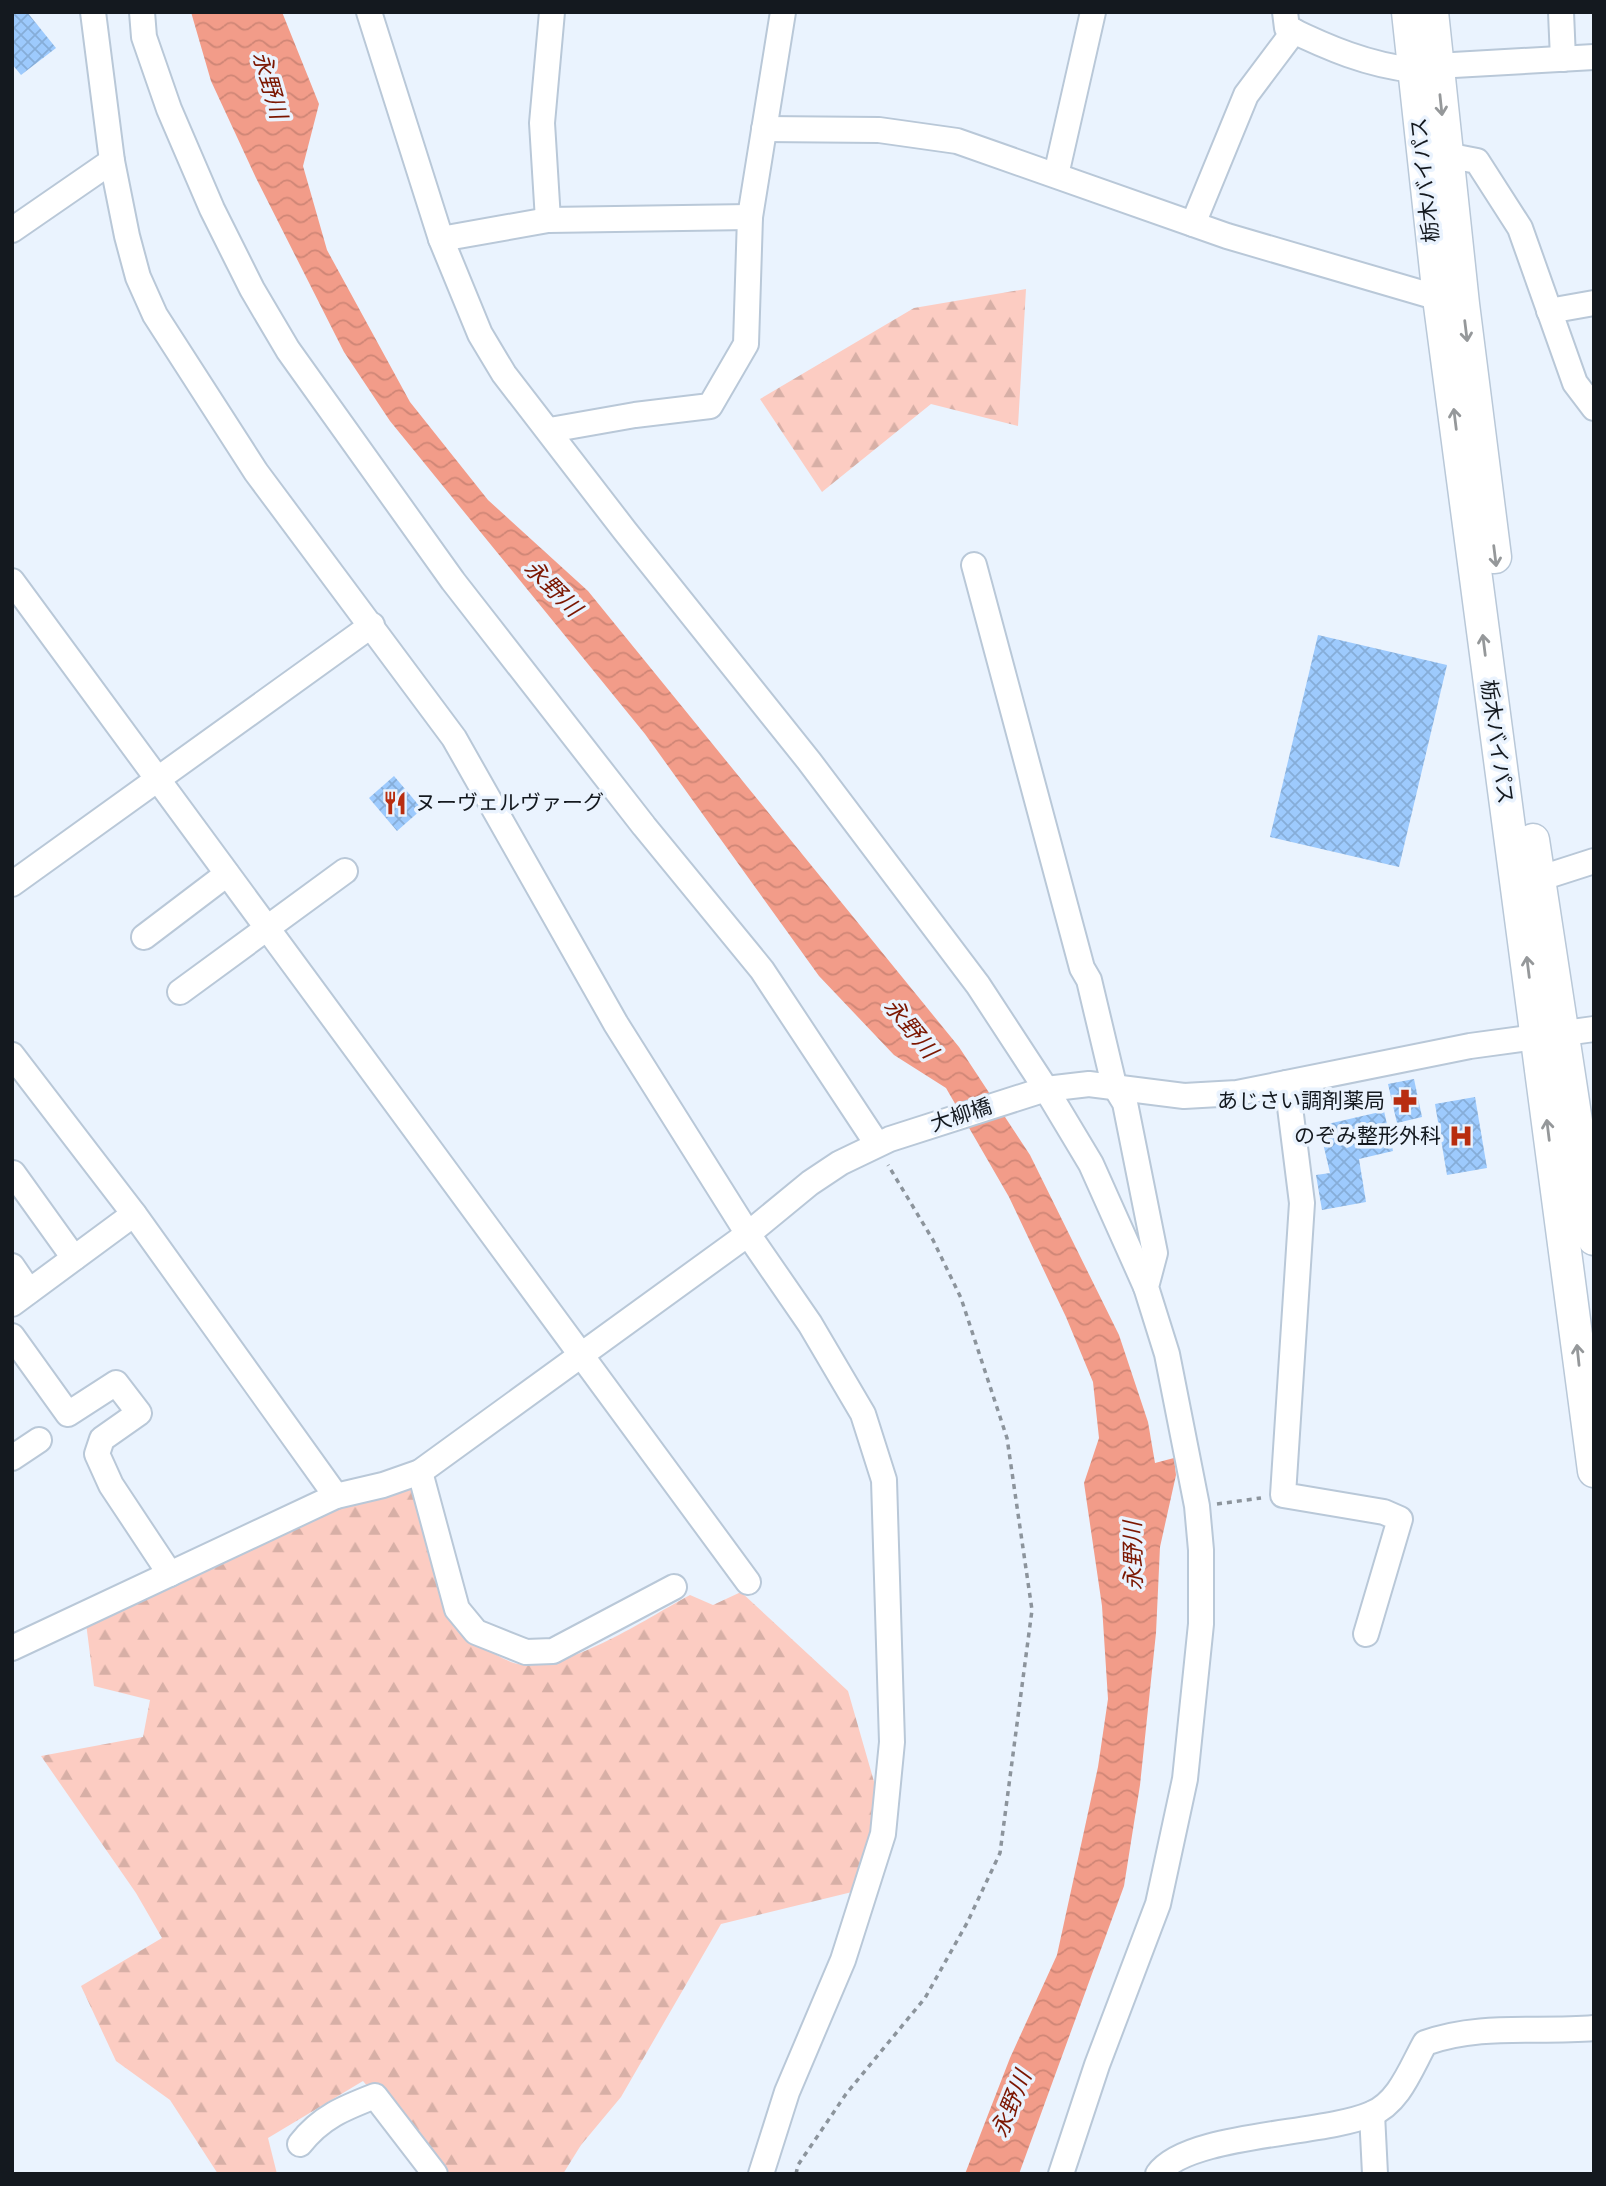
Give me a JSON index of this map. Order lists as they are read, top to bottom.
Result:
{
  "streets": {
    "main road": ["栃木バイパス"],
    "street": ["大柳橋"]
  },
  "crossings": [
    ["栃木バイパス", "大柳橋"]
  ],
  "water": ["永野川"],
  "places": {
    "restaurant": ["ヌーヴェルヴァーグ"],
    "pharmacy": ["あじさい調剤薬局"],
    "hospital": ["のぞみ整形外科"]
  }
}
